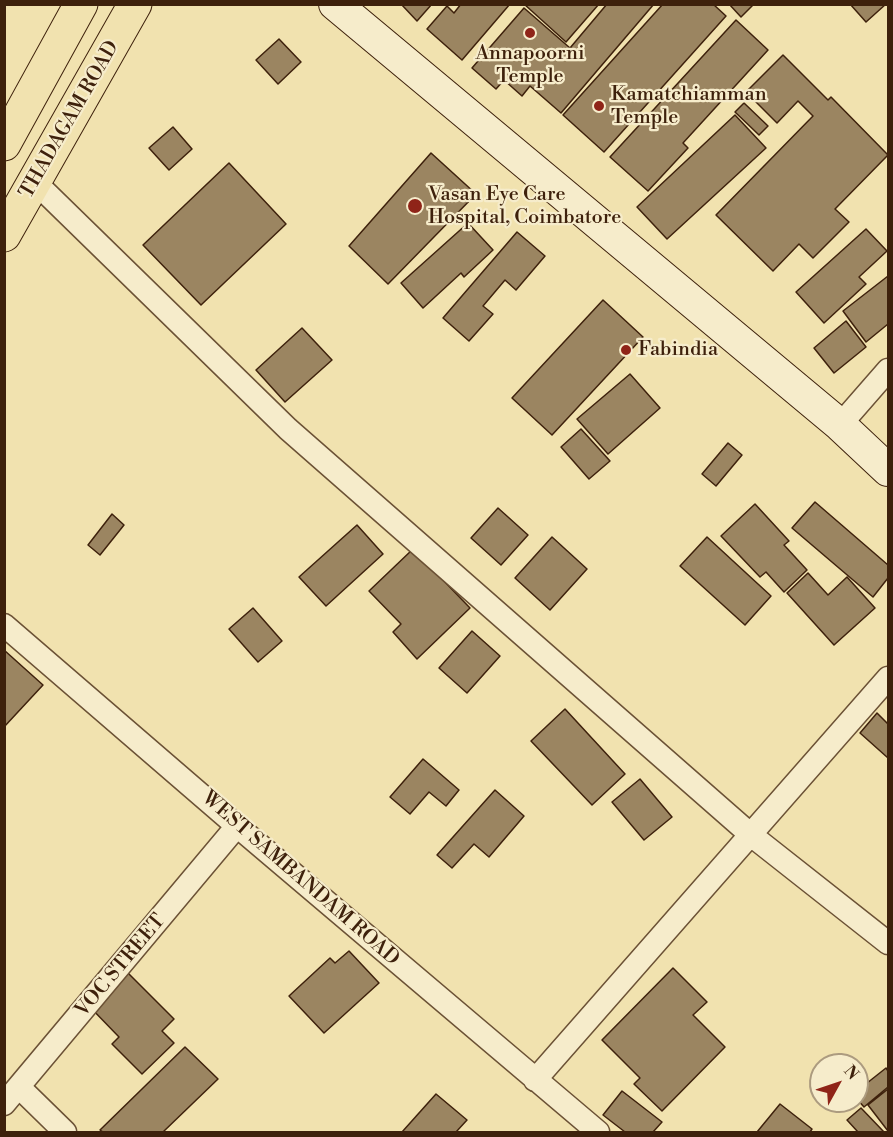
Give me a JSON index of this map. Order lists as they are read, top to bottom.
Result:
{
  "streets": {
    "main road": ["THADAGAM ROAD"],
    "street": ["WEST SAMBANDAM ROAD", "VOC STREET"]
  },
  "crossings": [
    ["WEST SAMBANDAM ROAD", "VOC STREET"]
  ],
  "places": [
    "Annapoorni Temple",
    "Kamatchiamman Temple",
    "Vasan Eye Care Hospital, Coimbatore",
    "Fabindia"
  ],
  "north": "top right"
}
